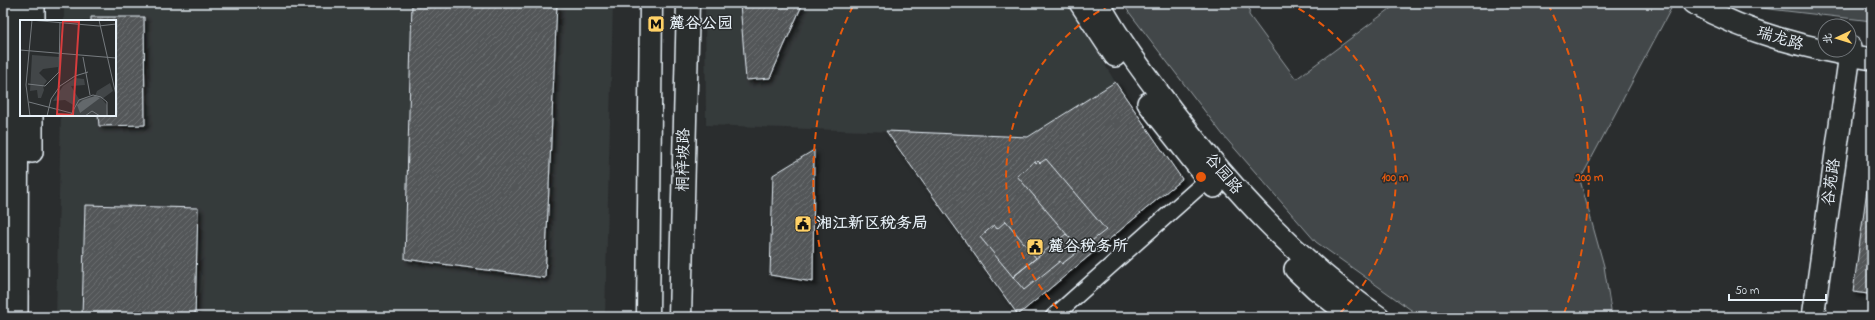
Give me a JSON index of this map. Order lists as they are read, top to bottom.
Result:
{
  "streets": {
    "main road": ["桐梓坡路"],
    "street": ["瑞龙路", "谷园路", "谷苑路"]
  },
  "places": {
    "metro station": ["麓谷公园"],
    "public building": ["湘江新区税务局", "麓谷税务所"]
  },
  "scale_bar": "50 m",
  "north": "left",
  "rings": ["100 m", "200 m"]
}
